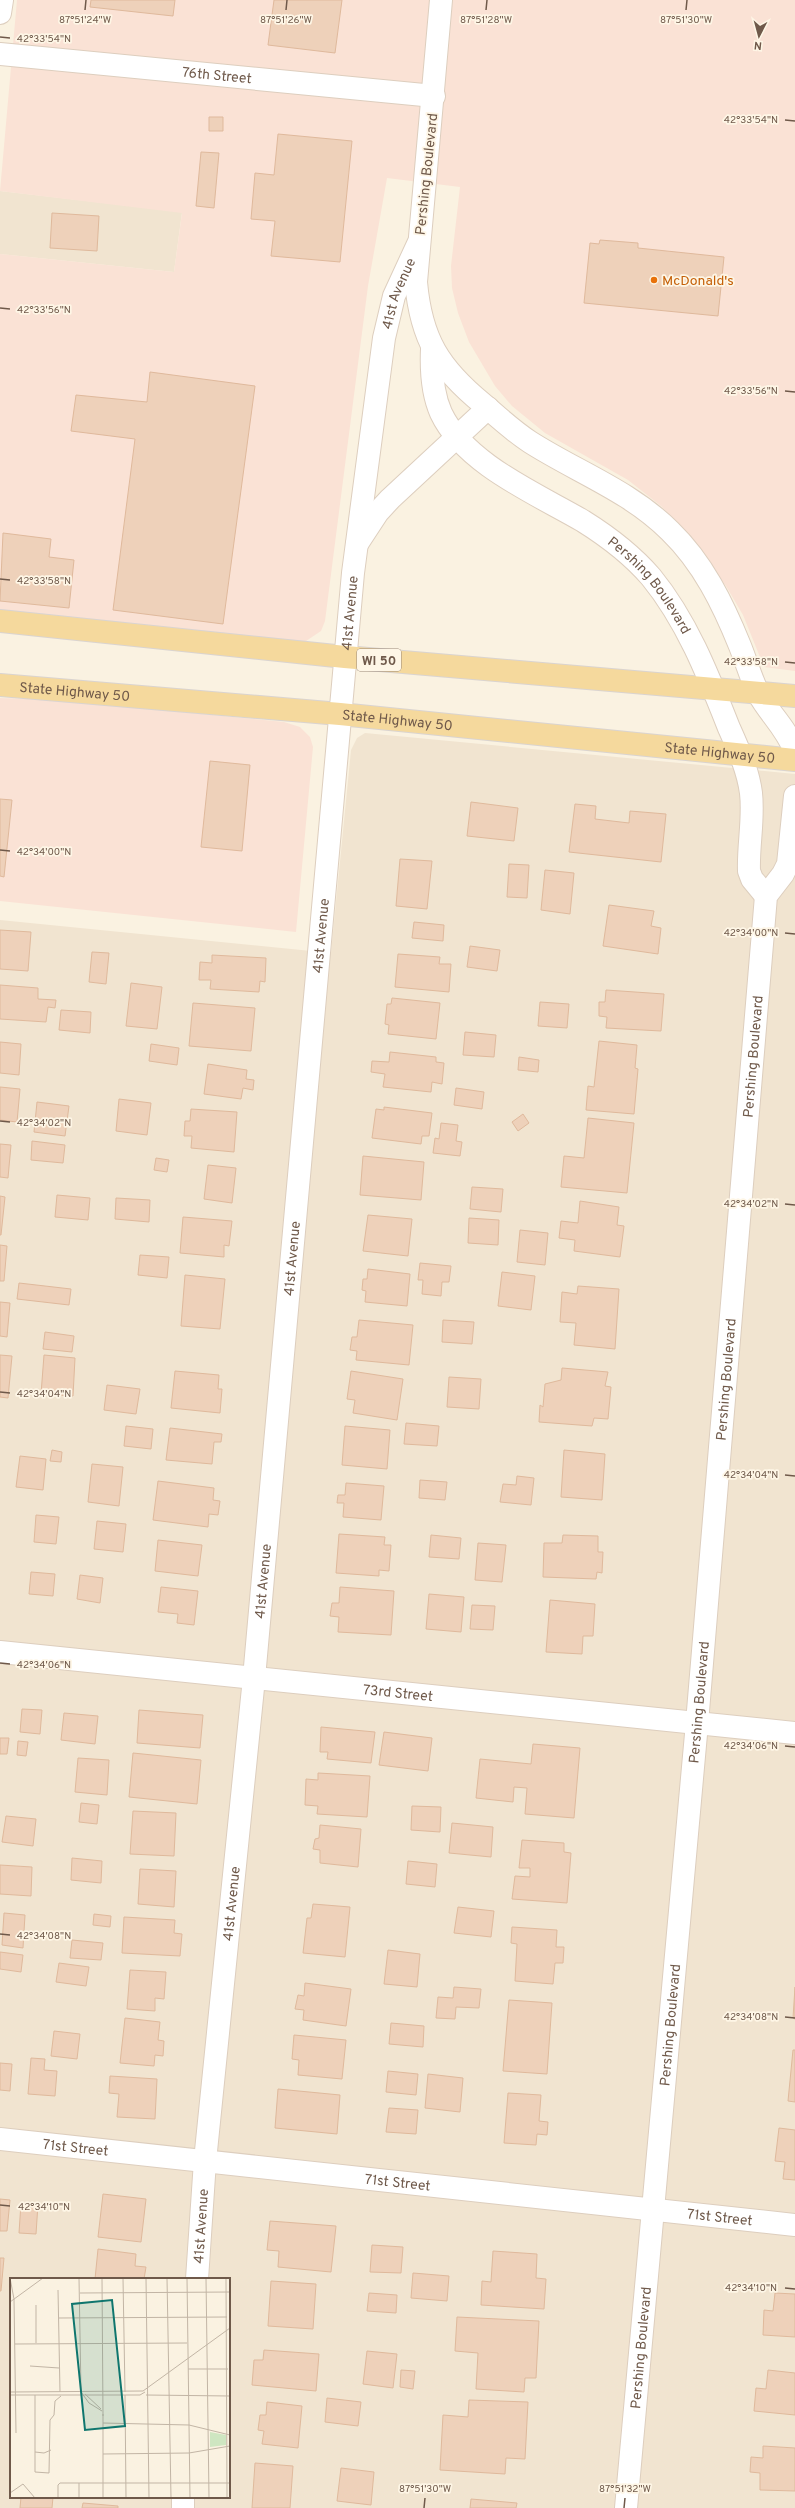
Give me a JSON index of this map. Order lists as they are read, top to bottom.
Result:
{
  "streets": {
    "main road": ["WI 50", "State Highway 50"],
    "street": [
      "76th Street",
      "Pershing Boulevard",
      "41st Avenue",
      "73rd Street",
      "71st Street"
    ]
  },
  "crossings": [
    ["76th Street", "Pershing Boulevard"],
    ["Pershing Boulevard", "41st Avenue"],
    ["Pershing Boulevard", "WI 50"],
    ["Pershing Boulevard", "State Highway 50"],
    ["Pershing Boulevard", "73rd Street"],
    ["Pershing Boulevard", "71st Street"],
    ["41st Avenue", "WI 50"],
    ["41st Avenue", "State Highway 50"],
    ["41st Avenue", "73rd Street"],
    ["41st Avenue", "71st Street"]
  ],
  "places": ["McDonald's"],
  "north": "bottom",
  "coordinates": [
    "87°51'24\"W",
    "87°51'26\"W",
    "87°51'28\"W",
    "87°51'30\"W",
    "42°33'54\"N",
    "42°33'56\"N",
    "42°33'58\"N",
    "42°34'00\"N",
    "42°34'02\"N",
    "42°34'04\"N",
    "42°34'06\"N",
    "42°34'08\"N",
    "42°34'10\"N",
    "87°51'32\"W"
  ]
}
